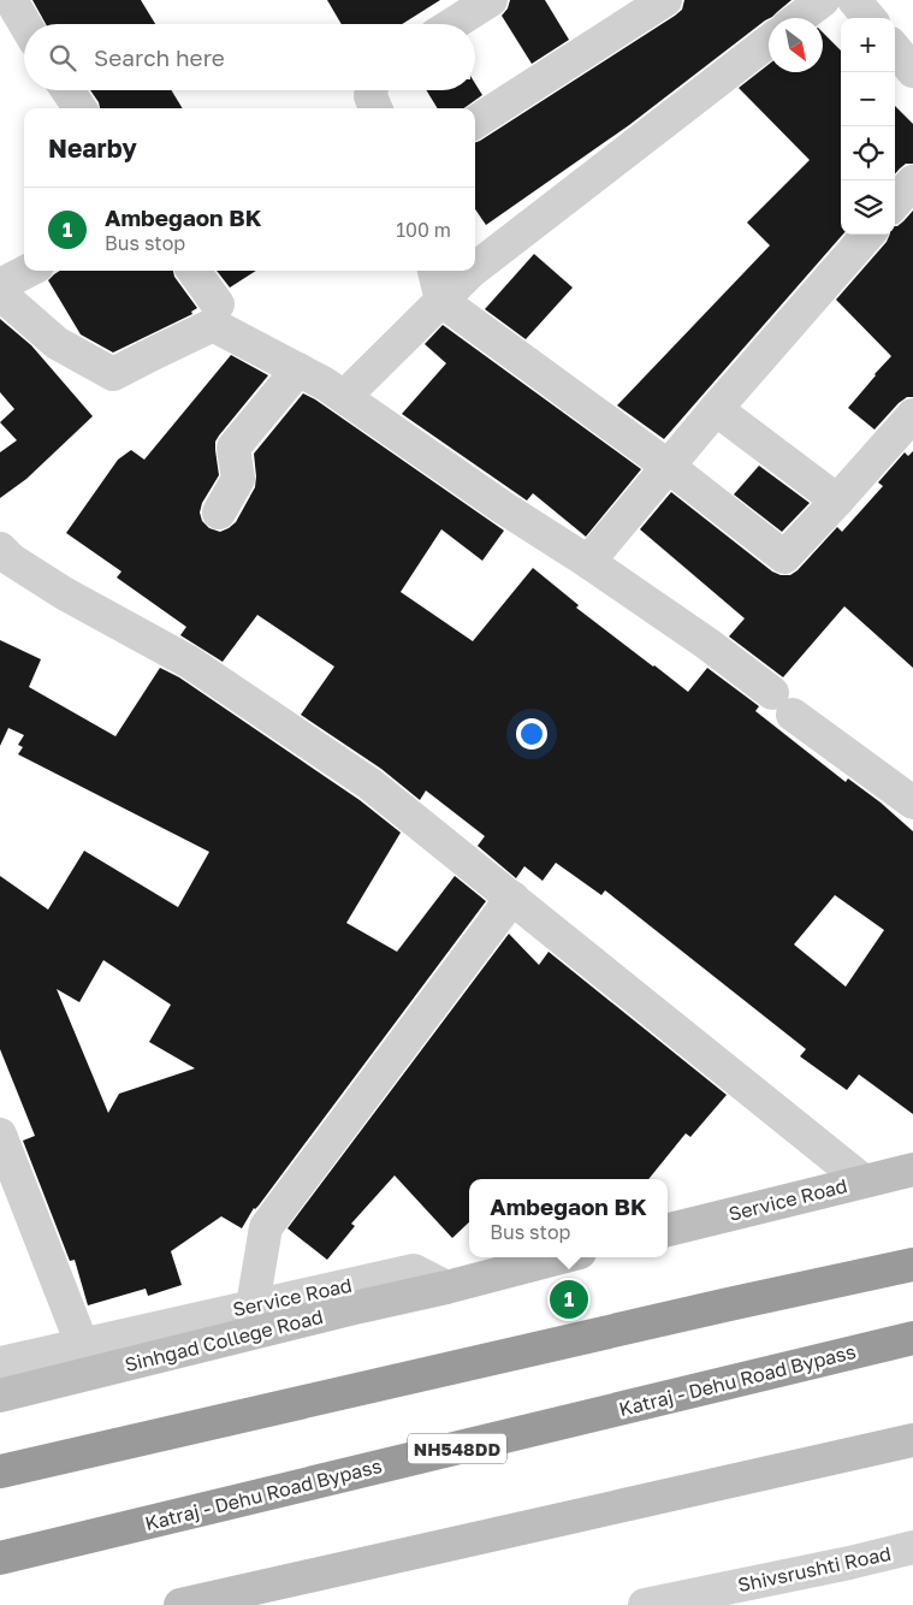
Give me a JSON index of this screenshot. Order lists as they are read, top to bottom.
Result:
{
  "streets": {
    "highway": ["Katraj - Dehu Road Bypass", "NH548DD"],
    "street": ["Service Road", "Sinhgad College Road", "Shivsrushti Road"]
  },
  "crossings": [
    ["Service Road", "Sinhgad College Road"]
  ],
  "north": "bottom right",
  "page": {
    "map_buttons": ["+", "−"],
    "search": "Search here",
    "heading": "Nearby",
    "list": [
      {
        "mark": "1",
        "name": "Ambegaon BK",
        "note": "Bus stop",
        "value": "100 m"
      }
    ],
    "popup": ["Ambegaon BK", "Bus stop"],
    "pins": "1"
  }
}
